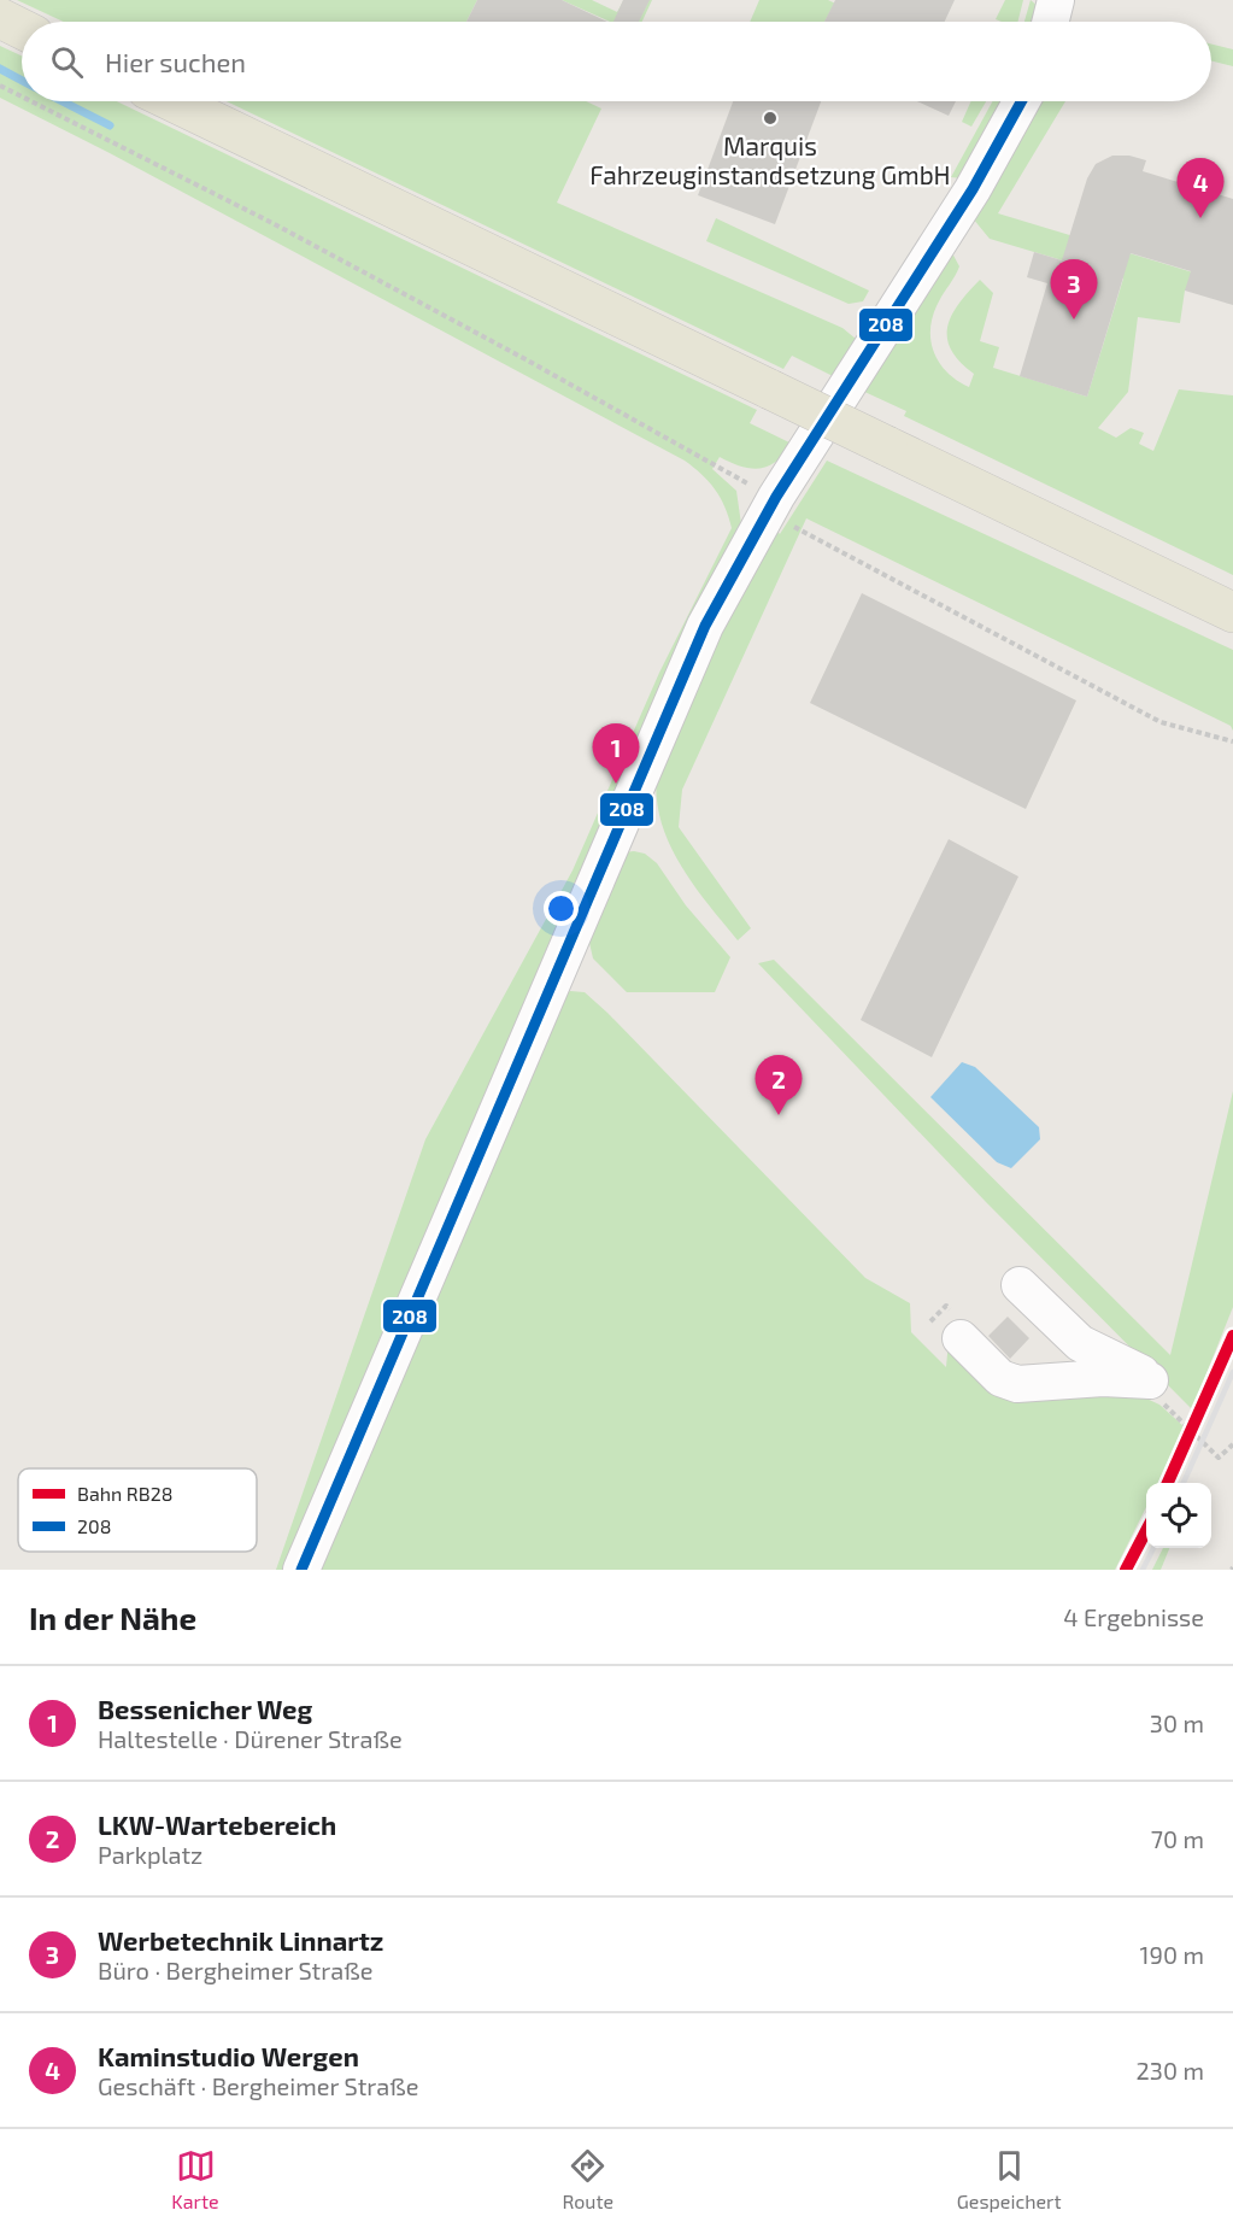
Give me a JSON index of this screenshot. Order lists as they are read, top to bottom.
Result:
{
  "places": ["Marquis Fahrzeuginstandsetzung GmbH"],
  "lines": ["transit line 208", "rail line RB28"],
  "legend": ["Bahn RB28", "208"],
  "page": {
    "search": "Hier suchen",
    "pins": [
      "4",
      "3",
      "1",
      "2"
    ],
    "heading": ["In der Nähe", "4 Ergebnisse"],
    "list": [
      {
        "mark": "1",
        "name": "Bessenicher Weg",
        "note": "Haltestelle · Dürener Straße",
        "value": "30 m"
      },
      {
        "mark": "2",
        "name": "LKW-Wartebereich",
        "note": "Parkplatz",
        "value": "70 m"
      },
      {
        "mark": "3",
        "name": "Werbetechnik Linnartz",
        "note": "Büro · Bergheimer Straße",
        "value": "190 m"
      },
      {
        "mark": "4",
        "name": "Kaminstudio Wergen",
        "note": "Geschäft · Bergheimer Straße",
        "value": "230 m"
      }
    ],
    "nav": ["Karte", "Route", "Gespeichert"]
  }
}
